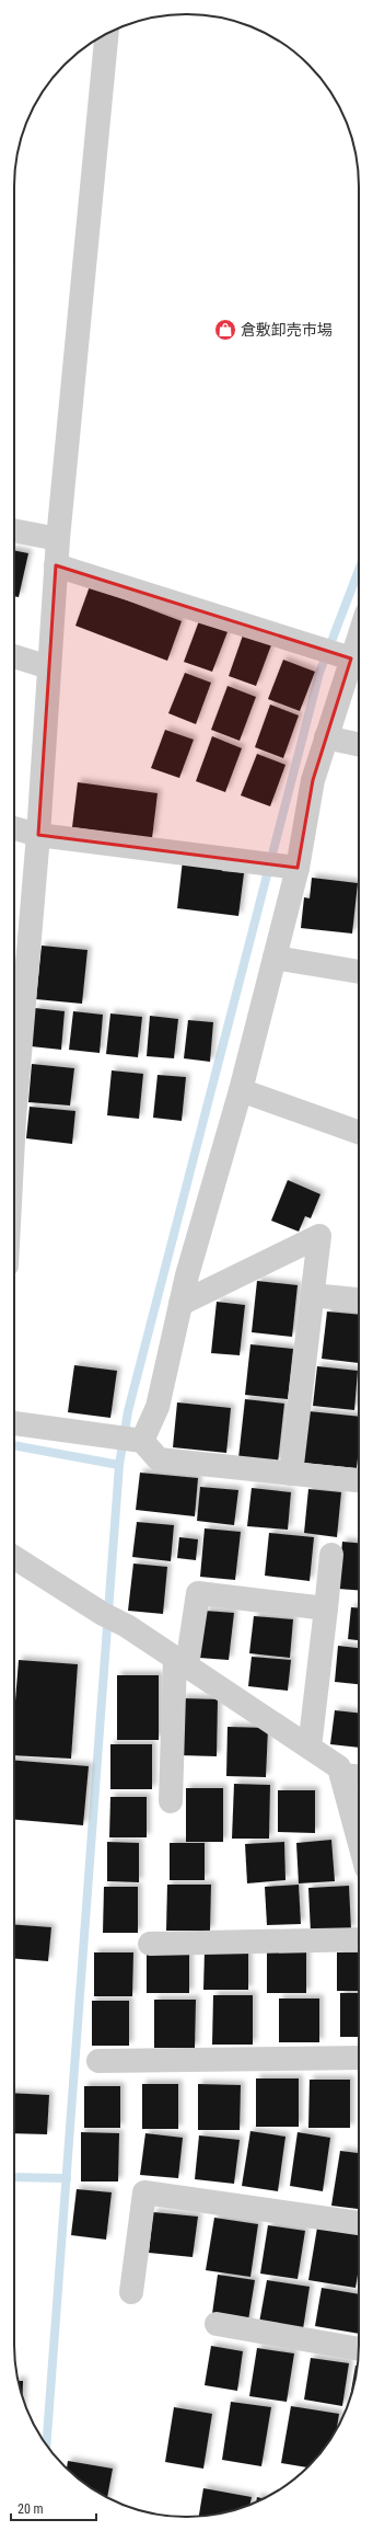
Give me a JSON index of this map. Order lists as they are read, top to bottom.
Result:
{
  "places": {
    "shop": ["倉敷卸売市場"]
  },
  "scale_bar": "20 m"
}
